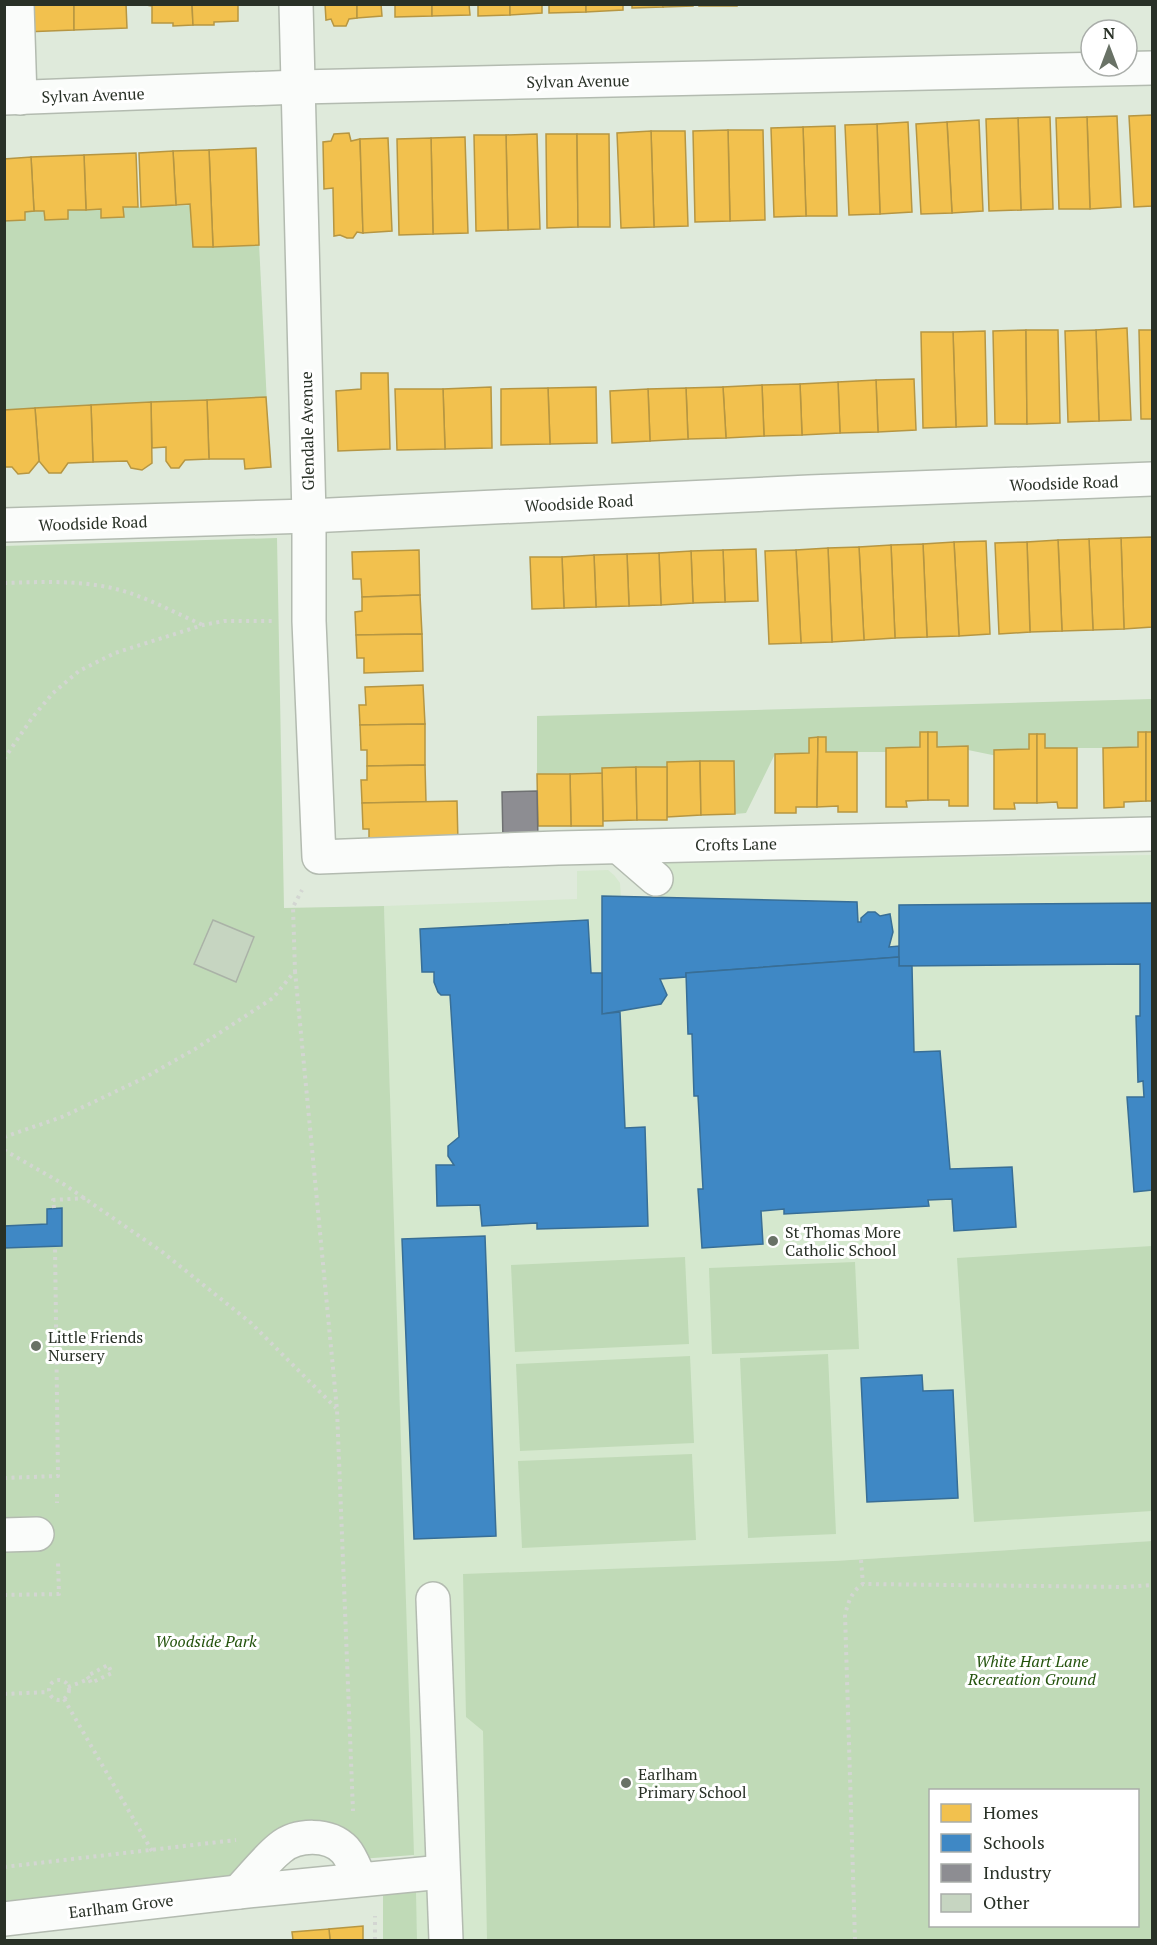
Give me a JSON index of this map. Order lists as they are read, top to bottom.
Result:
{
  "streets": {
    "street": [
      "Sylvan Avenue",
      "Glendale Avenue",
      "Woodside Road",
      "Crofts Lane",
      "Earlham Grove"
    ]
  },
  "crossings": [
    ["Sylvan Avenue", "Glendale Avenue"],
    ["Glendale Avenue", "Woodside Road"],
    ["Glendale Avenue", "Crofts Lane"]
  ],
  "parks": ["Woodside Park", "White Hart Lane Recreation Ground"],
  "places": ["St Thomas More Catholic School", "Little Friends Nursery", "Earlham Primary School"],
  "legend": [
    "Homes",
    "Schools",
    "Industry",
    "Other"
  ],
  "north": "top"
}
